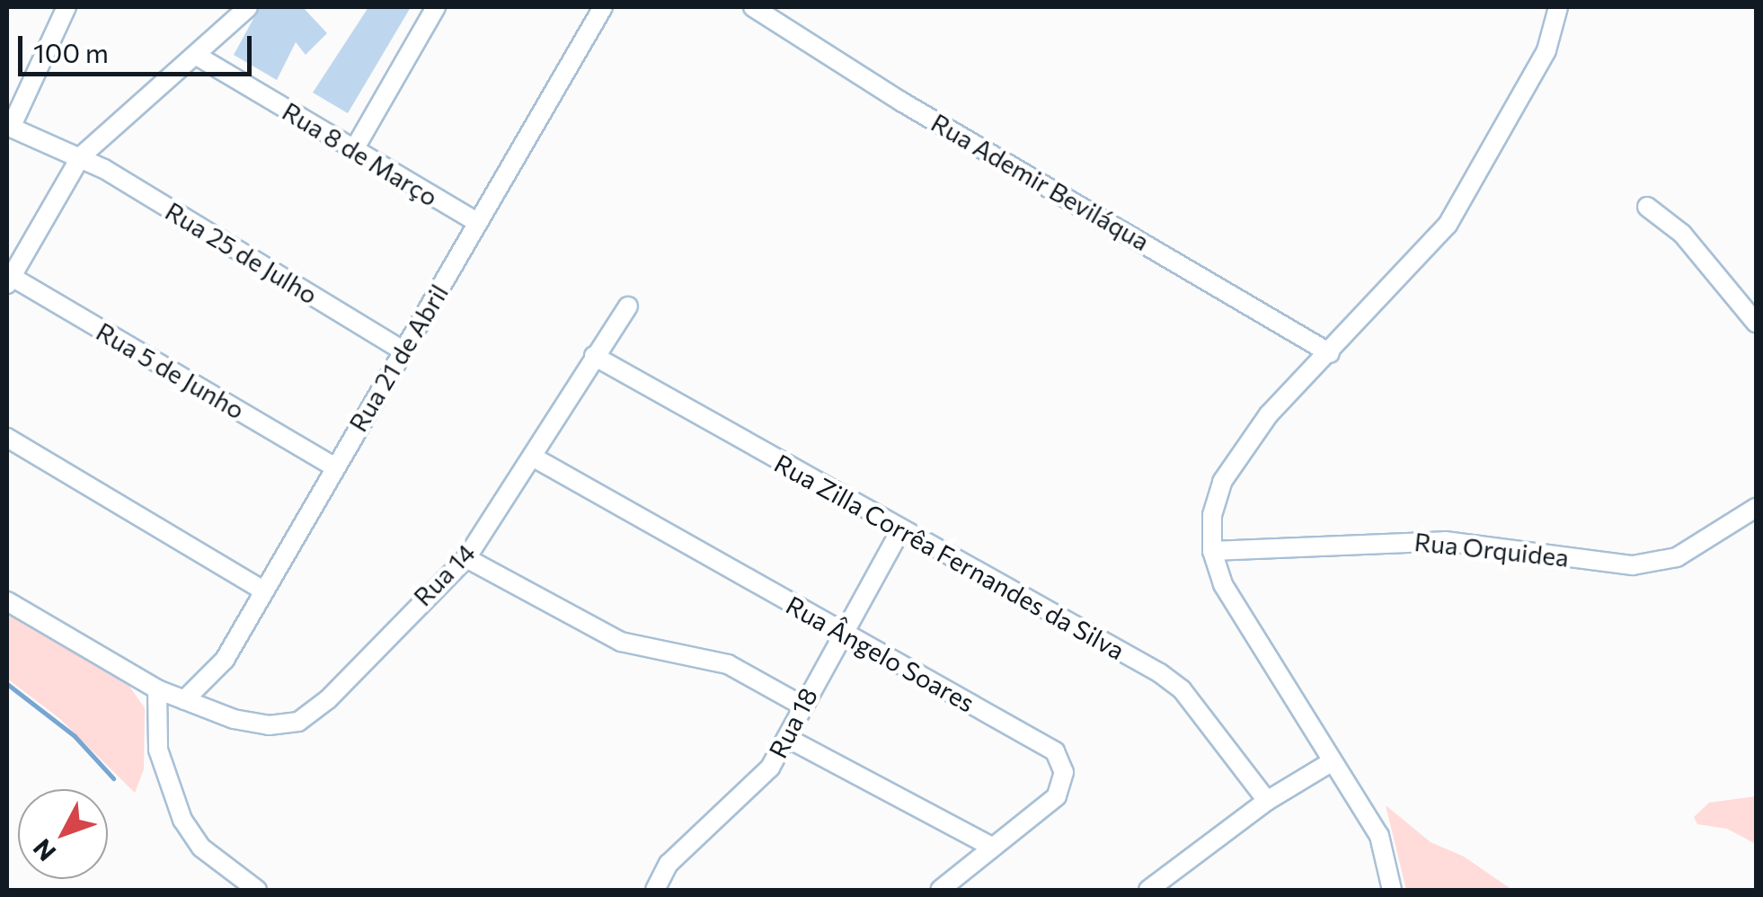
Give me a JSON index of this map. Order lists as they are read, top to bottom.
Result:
{
  "streets": {
    "street": [
      "Rua 8 de Março",
      "Rua Ademir Beviláqua",
      "Rua 25 de Julho",
      "Rua 21 de Abril",
      "Rua 5 de Junho",
      "Rua Orquidea",
      "Rua Zilla Corrêa Fernandes da Silva",
      "Rua 14",
      "Rua Ângelo Soares",
      "Rua 18"
    ]
  },
  "crossings": [
    ["Rua 8 de Março", "Rua 21 de Abril"],
    ["Rua 25 de Julho", "Rua 21 de Abril"],
    ["Rua 21 de Abril", "Rua 5 de Junho"],
    ["Rua 21 de Abril", "Rua 14"],
    ["Rua Zilla Corrêa Fernandes da Silva", "Rua 14"],
    ["Rua Zilla Corrêa Fernandes da Silva", "Rua 18"],
    ["Rua 14", "Rua Ângelo Soares"],
    ["Rua Ângelo Soares", "Rua 18"]
  ],
  "scale_bar": "100 m",
  "north": "bottom left"
}
